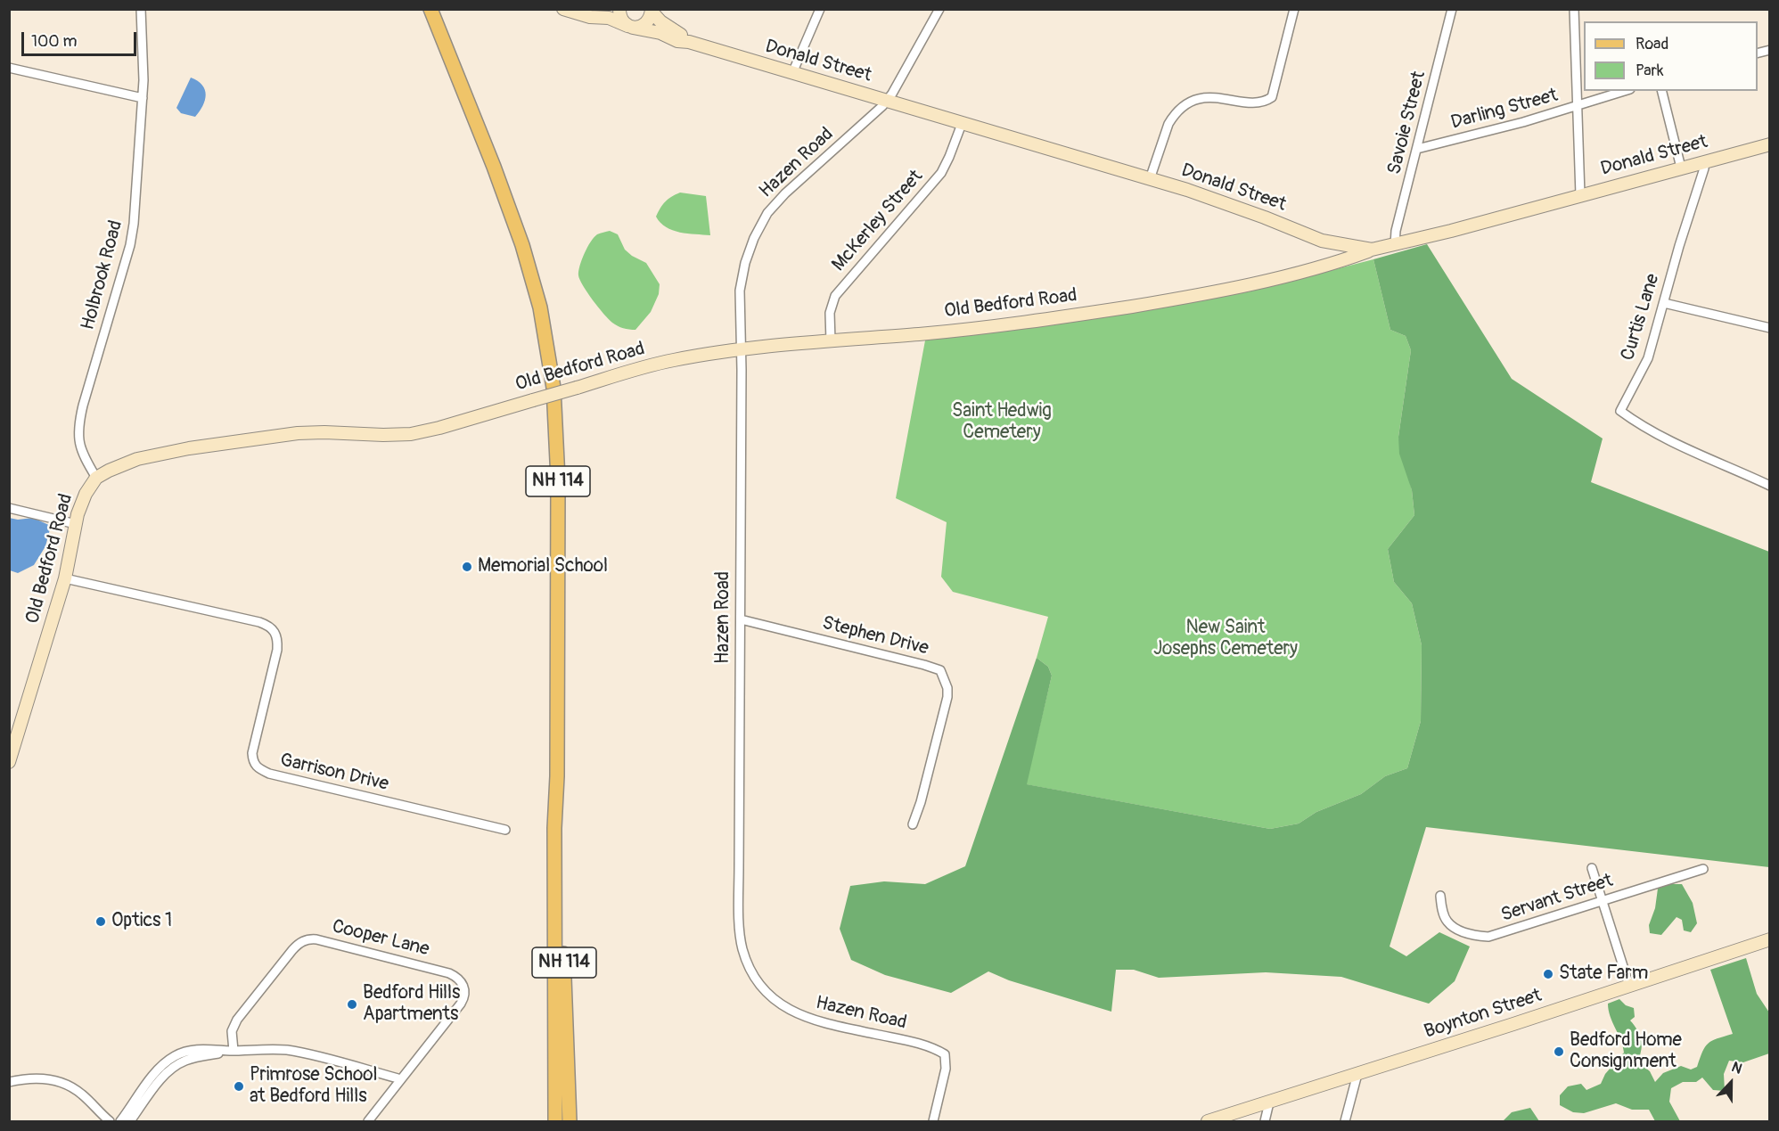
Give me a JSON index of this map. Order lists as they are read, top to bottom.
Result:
{
  "streets": {
    "main road": ["NH 114"],
    "street": [
      "Donald Street",
      "Darling Street",
      "Savoie Street",
      "Hazen Road",
      "McKerley Street",
      "Holbrook Road",
      "Old Bedford Road",
      "Curtis Lane",
      "Stephen Drive",
      "Garrison Drive",
      "Servant Street",
      "Cooper Lane",
      "Boynton Street"
    ]
  },
  "crossings": [
    ["Donald Street", "Savoie Street"],
    ["Donald Street", "Hazen Road"],
    ["Donald Street", "McKerley Street"],
    ["Donald Street", "Old Bedford Road"],
    ["Donald Street", "Curtis Lane"],
    ["Darling Street", "Savoie Street"],
    ["Hazen Road", "Old Bedford Road"],
    ["Hazen Road", "Stephen Drive"],
    ["McKerley Street", "Old Bedford Road"],
    ["Holbrook Road", "Old Bedford Road"],
    ["Old Bedford Road", "Garrison Drive"]
  ],
  "parks": ["Saint Hedwig Cemetery", "New Saint Josephs Cemetery"],
  "places": [
    "Memorial School",
    "Optics 1",
    "State Farm",
    "Bedford Hills Apartments",
    "Bedford Home Consignment",
    "Primrose School at Bedford Hills"
  ],
  "legend": ["Road", "Park"],
  "scale_bar": "100 m",
  "north": "top"
}
